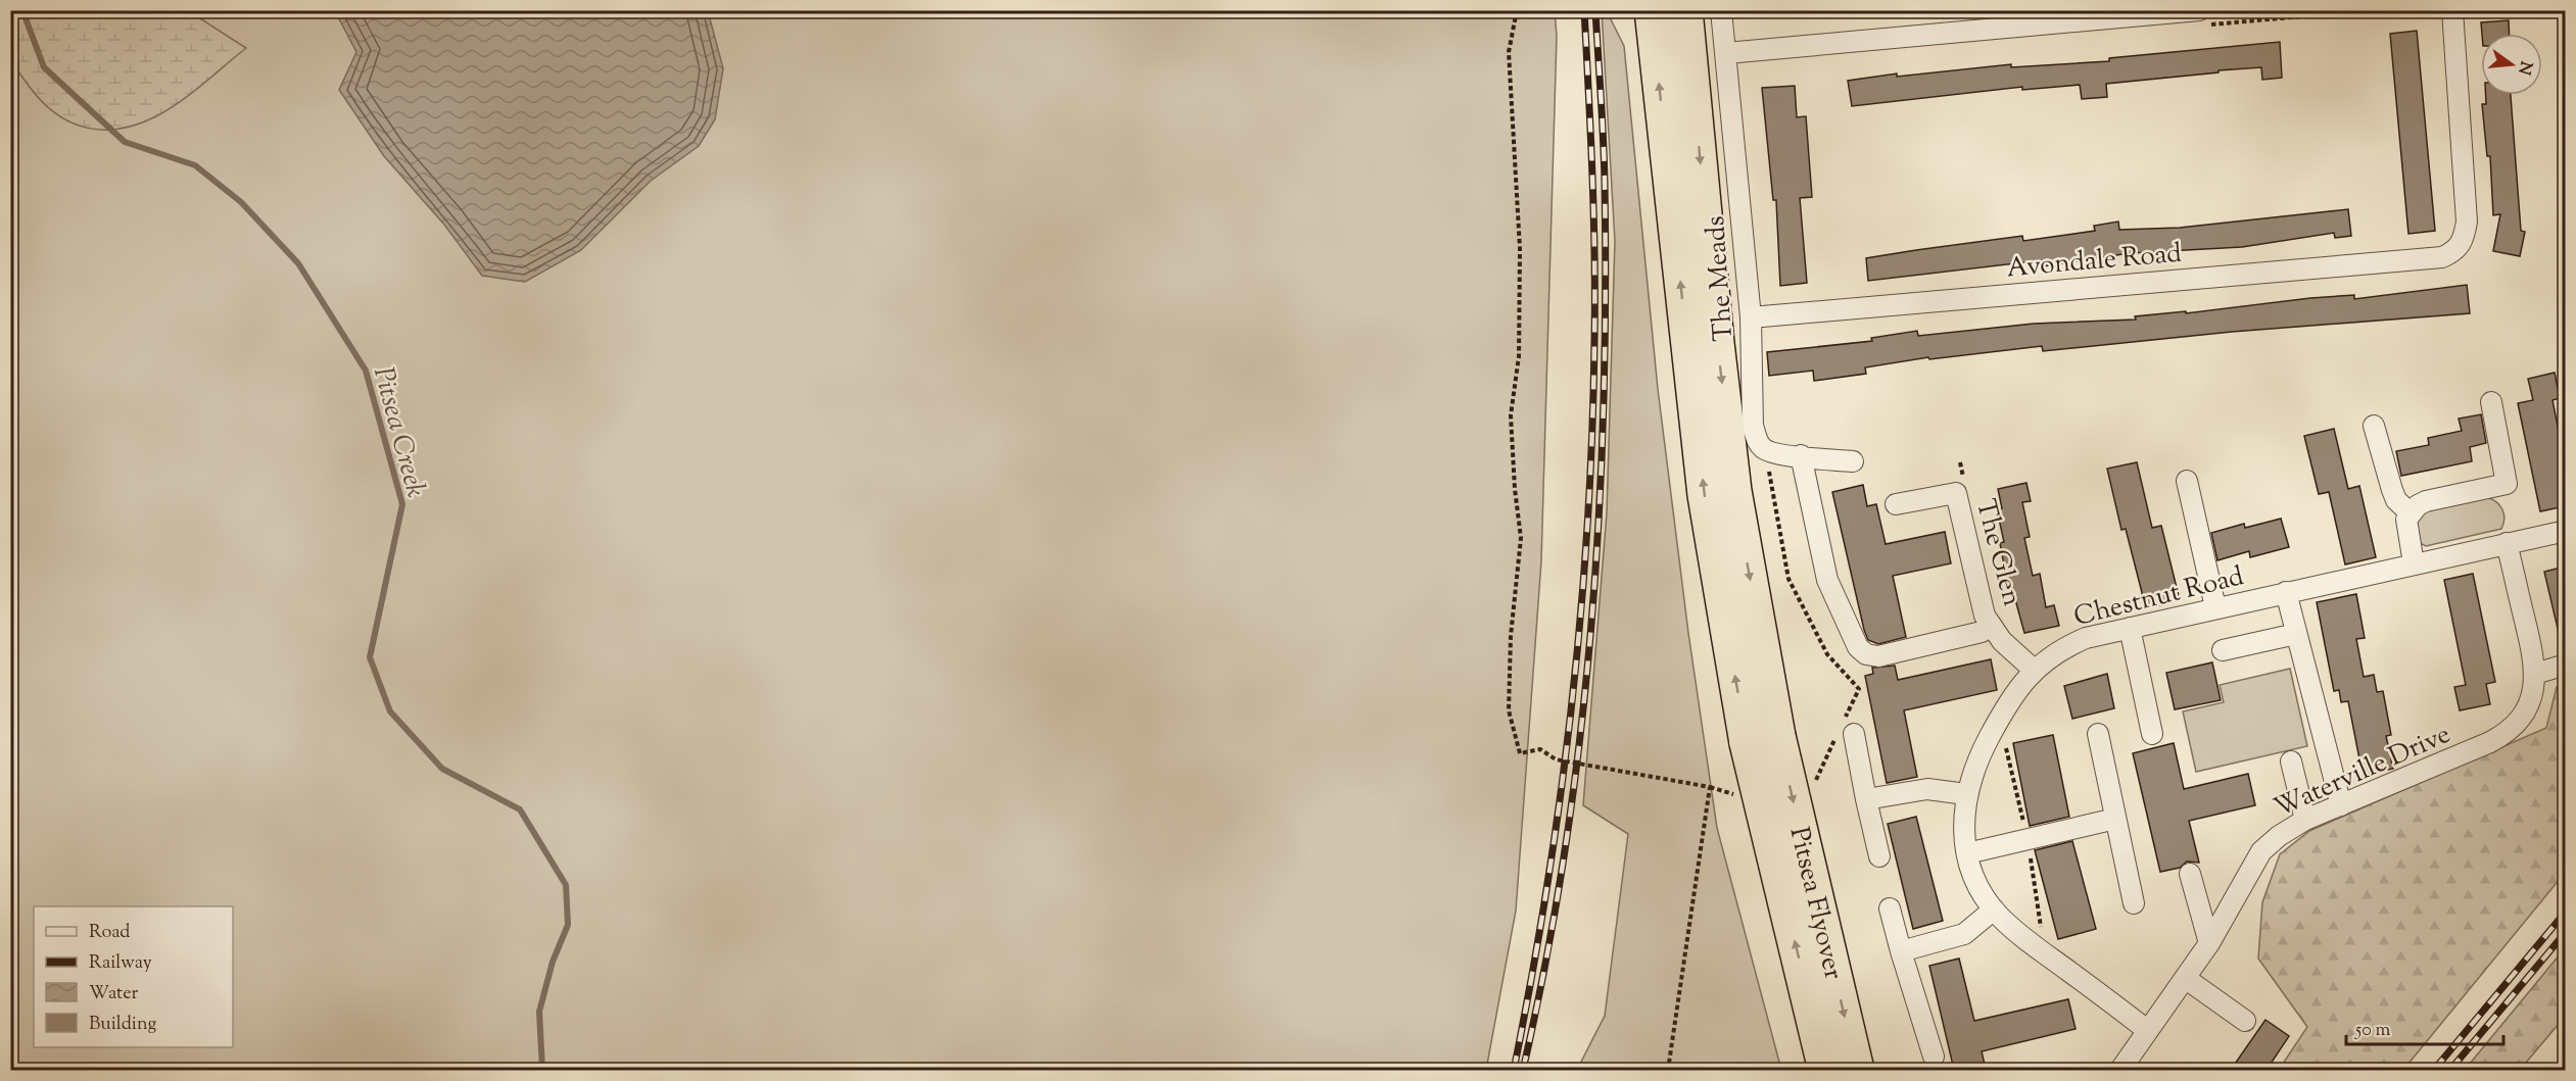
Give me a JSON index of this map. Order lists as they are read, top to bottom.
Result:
{
  "streets": {
    "highway": ["Pitsea Flyover"],
    "street": [
      "Avondale Road",
      "The Meads",
      "The Glen",
      "Chestnut Road",
      "Waterville Drive"
    ]
  },
  "crossings": [
    ["Avondale Road", "The Meads"],
    ["The Glen", "Chestnut Road"],
    ["Chestnut Road", "Waterville Drive"]
  ],
  "water": ["Pitsea Creek"],
  "legend": [
    "Road",
    "Railway",
    "Water",
    "Building"
  ],
  "scale_bar": "50 m",
  "north": "right"
}
